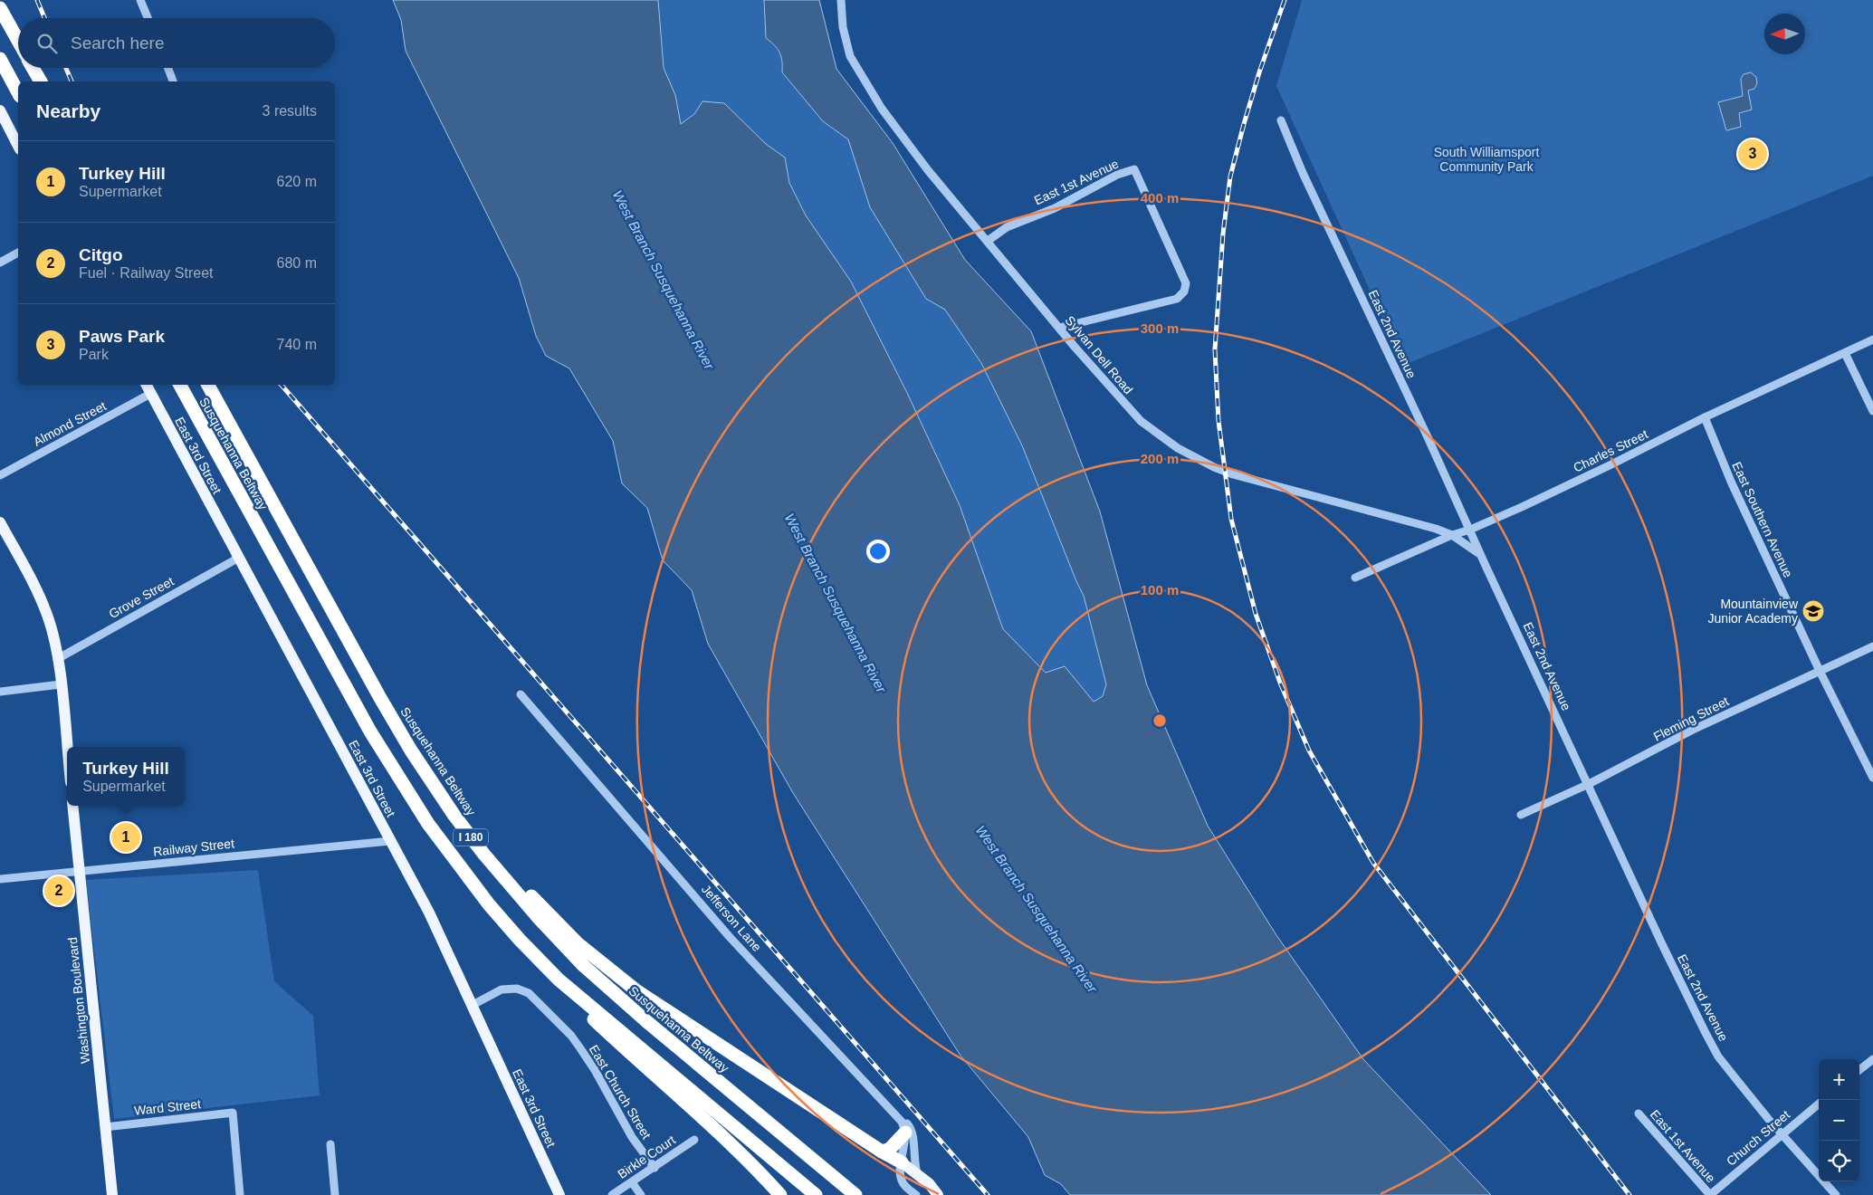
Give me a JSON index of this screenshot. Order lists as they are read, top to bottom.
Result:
{
  "streets": {
    "highway": ["Susquehanna Beltway", "I 180"],
    "main road": ["East 3rd Street", "Washington Boulevard"],
    "street": [
      "East 1st Avenue",
      "East 2nd Avenue",
      "Sylvan Dell Road",
      "Almond Street",
      "Charles Street",
      "East Southern Avenue",
      "Grove Street",
      "Fleming Street",
      "Railway Street",
      "Jefferson Lane",
      "East Church Street",
      "Ward Street",
      "Church Street",
      "Birkle Court"
    ]
  },
  "crossings": [
    ["East 1st Avenue", "Sylvan Dell Road"],
    ["East 1st Avenue", "Church Street"],
    ["East 2nd Avenue", "Sylvan Dell Road"],
    ["East 2nd Avenue", "Charles Street"],
    ["East 2nd Avenue", "Fleming Street"],
    ["East 2nd Avenue", "Church Street"],
    ["Sylvan Dell Road", "Charles Street"],
    ["Almond Street", "East 3rd Street"],
    ["Charles Street", "East Southern Avenue"],
    ["East 3rd Street", "Grove Street"],
    ["East 3rd Street", "Railway Street"],
    ["East 3rd Street", "East Church Street"],
    ["East Southern Avenue", "Fleming Street"],
    ["Railway Street", "Washington Boulevard"],
    ["Washington Boulevard", "Ward Street"],
    ["East Church Street", "Birkle Court"]
  ],
  "water": ["West Branch Susquehanna River"],
  "parks": ["South Williamsport Community Park"],
  "places": {
    "school or university": ["Mountainview Junior Academy"]
  },
  "north": "left",
  "page": {
    "search": "Search here",
    "heading": ["Nearby", "3 results"],
    "pins": ["3", "1", "2"],
    "list": [
      {
        "mark": "1",
        "name": "Turkey Hill",
        "note": "Supermarket",
        "value": "620 m"
      },
      {
        "mark": "2",
        "name": "Citgo",
        "note": "Fuel · Railway Street",
        "value": "680 m"
      },
      {
        "mark": "3",
        "name": "Paws Park",
        "note": "Park",
        "value": "740 m"
      }
    ],
    "popup": ["Turkey Hill", "Supermarket"],
    "map_buttons": ["+", "−"]
  },
  "rings": [
    "400 m",
    "300 m",
    "200 m",
    "100 m"
  ]
}
